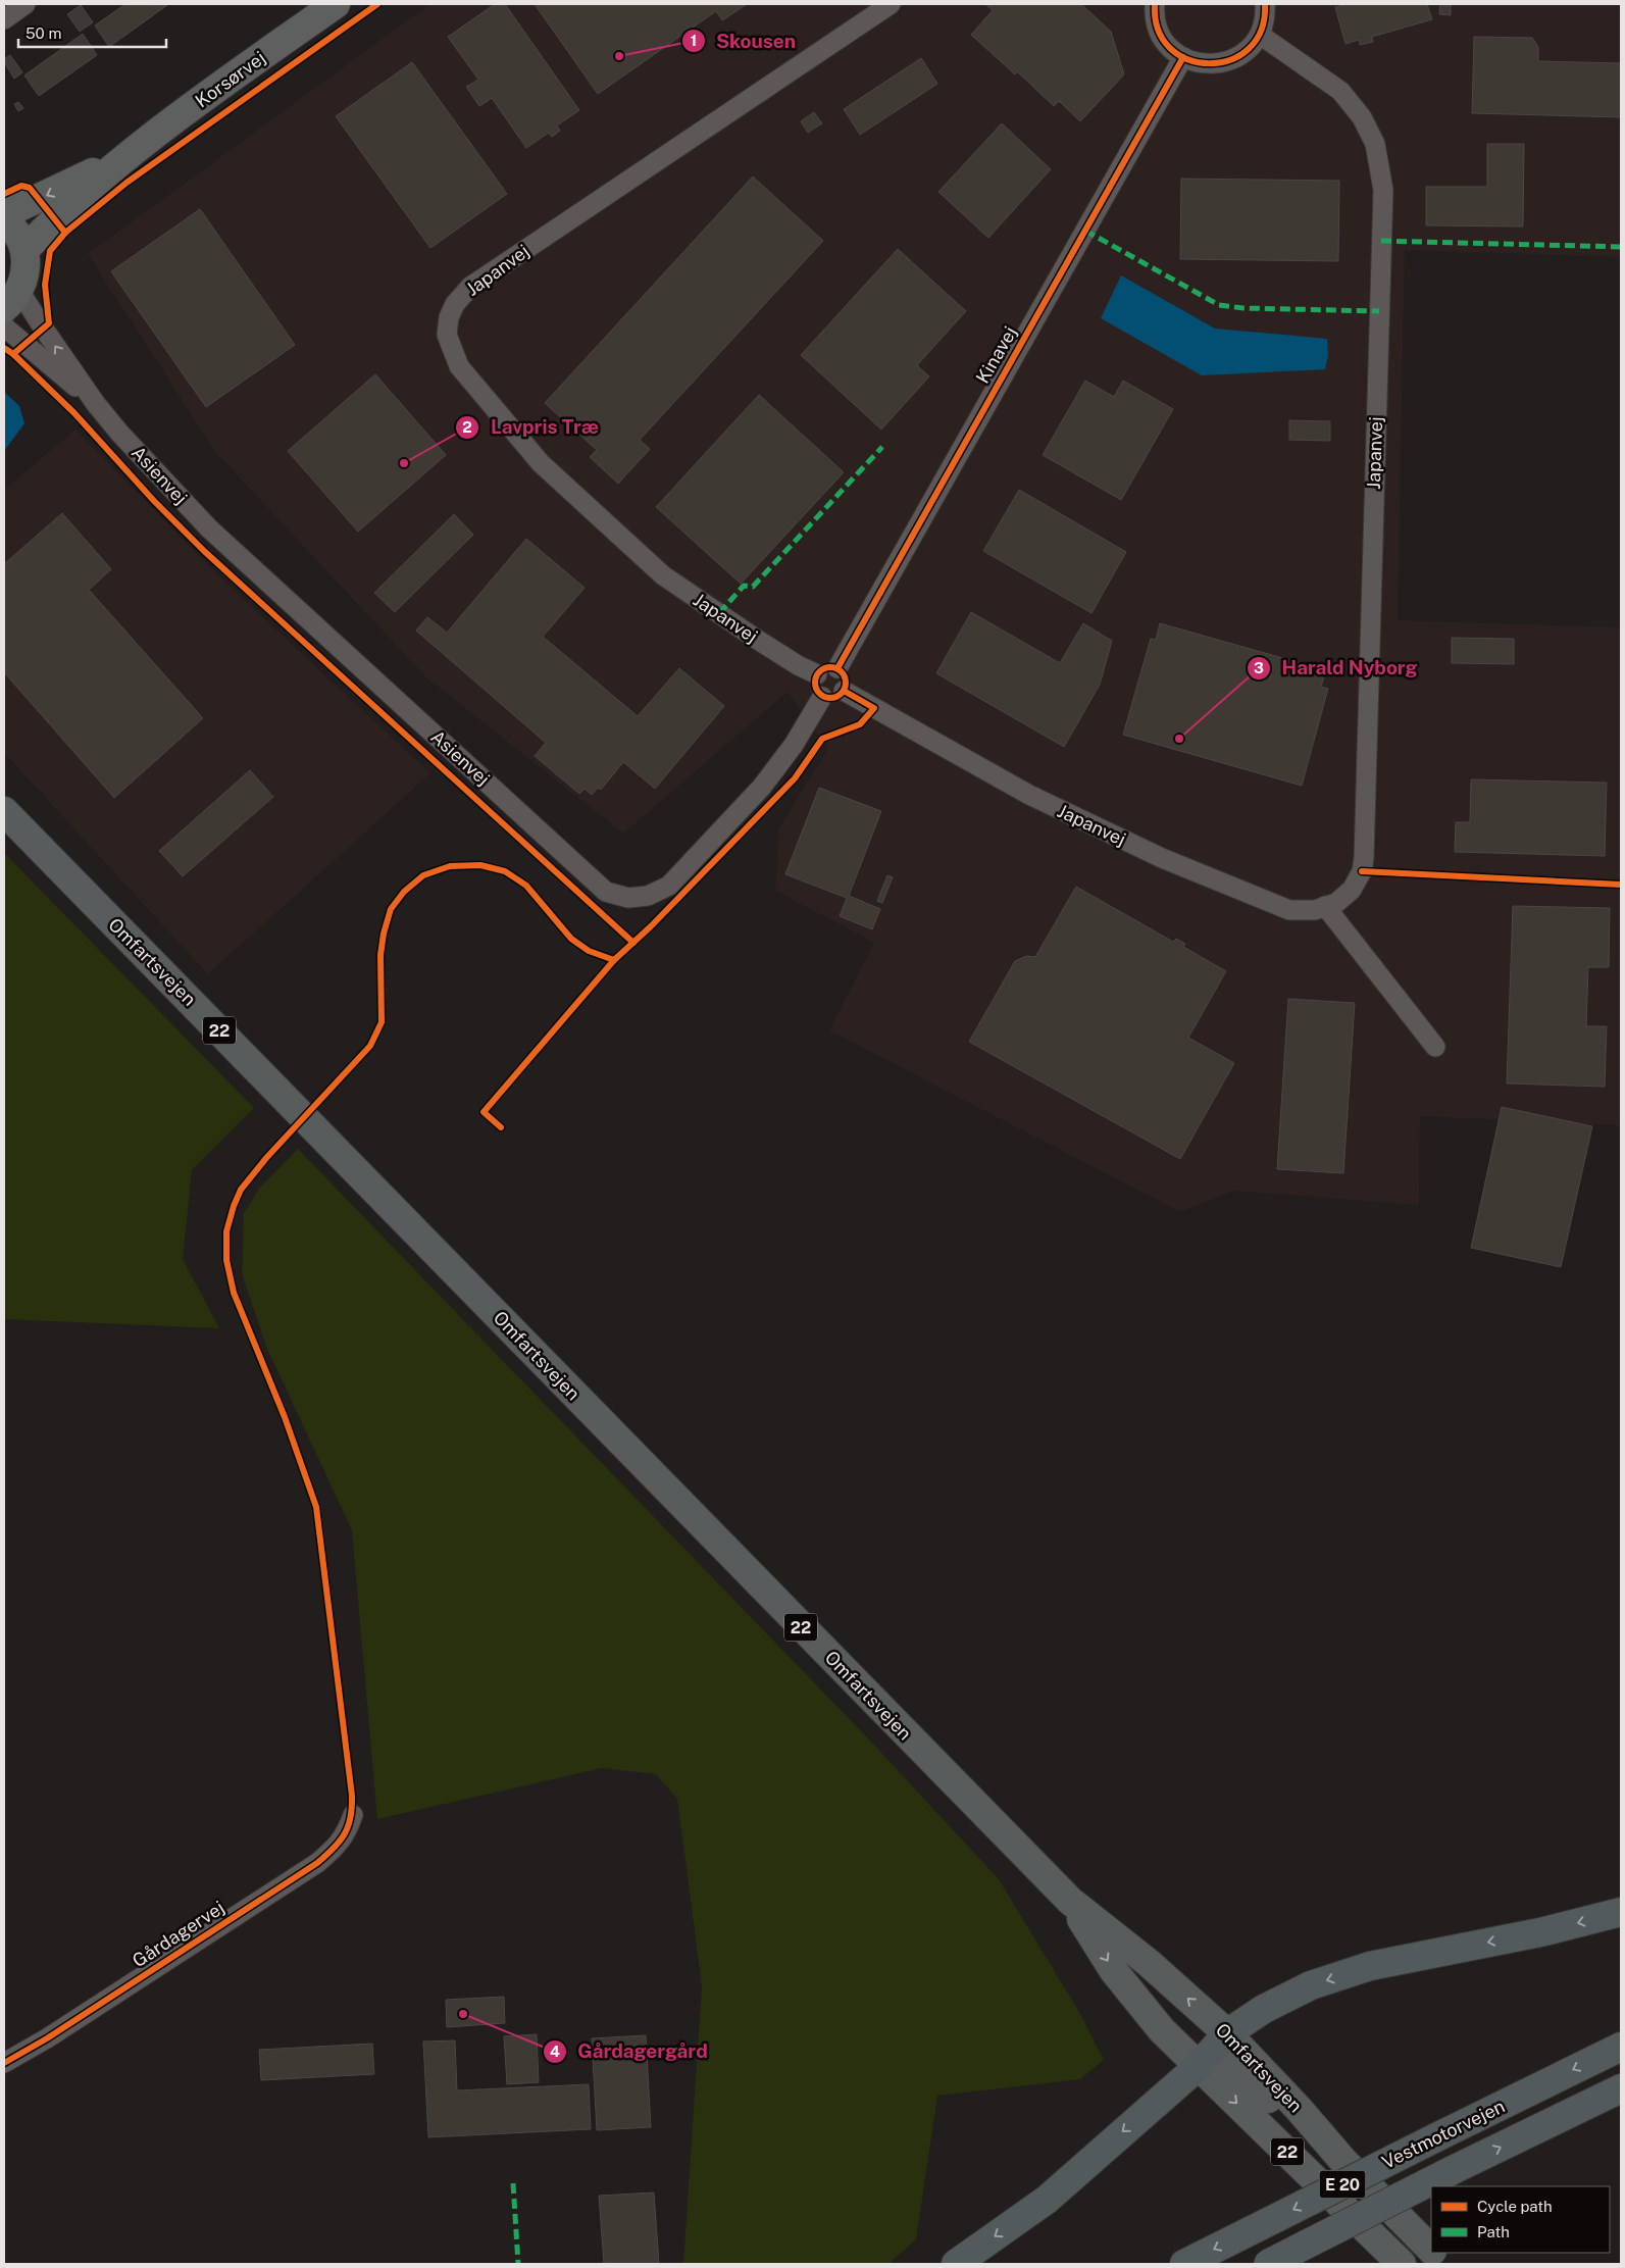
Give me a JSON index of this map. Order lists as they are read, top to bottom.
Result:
{
  "streets": {
    "highway": ["Vestmotorvejen", "E 20"],
    "main road": ["Korsørvej", "Omfartsvejen", "22"],
    "street": [
      "Japanvej",
      "Kinavej",
      "Asienvej",
      "Gårdagervej"
    ]
  },
  "crossings": [
    ["Japanvej", "Kinavej"],
    ["Japanvej", "Asienvej"],
    ["Kinavej", "Asienvej"]
  ],
  "places": [
    "Skousen",
    "Lavpris Træ",
    "Harald Nyborg",
    "Gårdagergård"
  ],
  "legend": ["Cycle path", "Path"],
  "scale_bar": "50 m"
}
